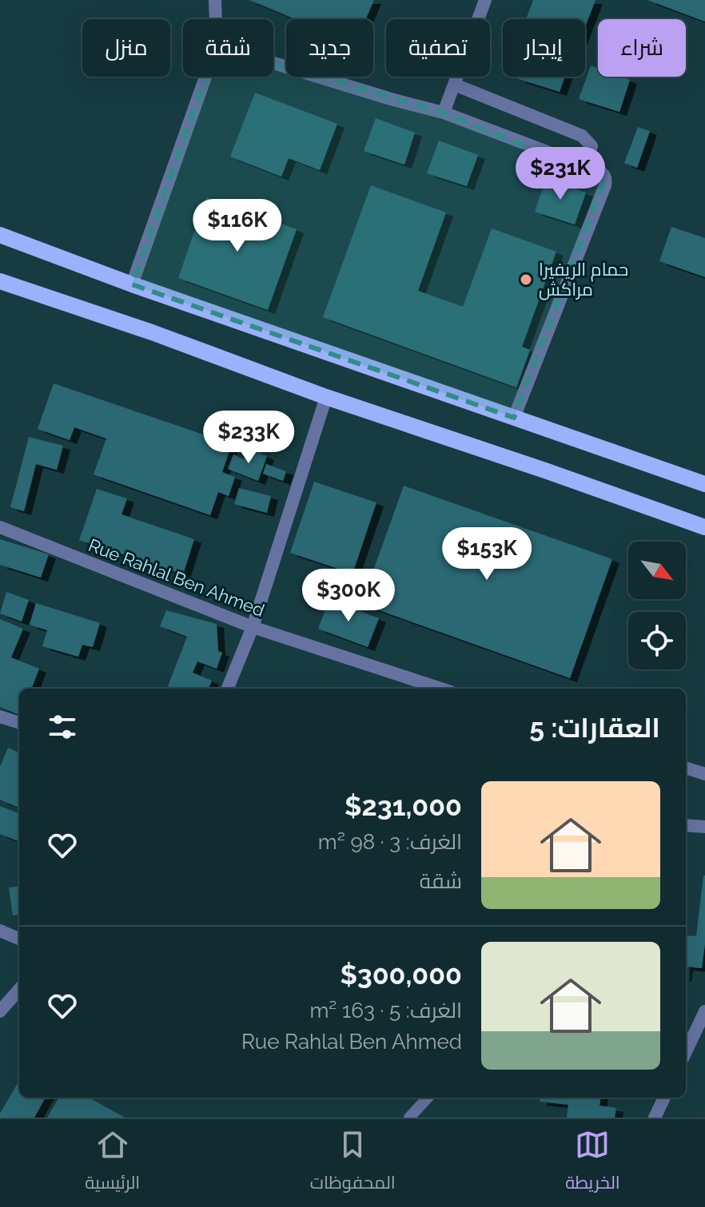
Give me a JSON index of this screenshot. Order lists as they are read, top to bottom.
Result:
{
  "streets": {
    "street": ["Rue Rahlal Ben Ahmed"]
  },
  "places": ["حمام الريفيرا مراكش"],
  "north": "bottom right",
  "page": {
    "chip": [
      "شراء",
      "إيجار",
      "تصفية",
      "جديد",
      "شقة",
      "منزل"
    ],
    "price": [
      "$231K",
      "$116K",
      "$233K",
      "$153K",
      "$300K"
    ],
    "heading": "العقارات: 5",
    "list": [
      {
        "name": "$231,000",
        "note": "الغرف: 3 · 98 m² · شقة"
      },
      {
        "name": "$300,000",
        "note": "الغرف: 5 · 163 m² · Rue Rahlal Ben Ahmed"
      }
    ],
    "tabs": ["الخريطة", "المحفوظات", "الرئيسية"]
  }
}
